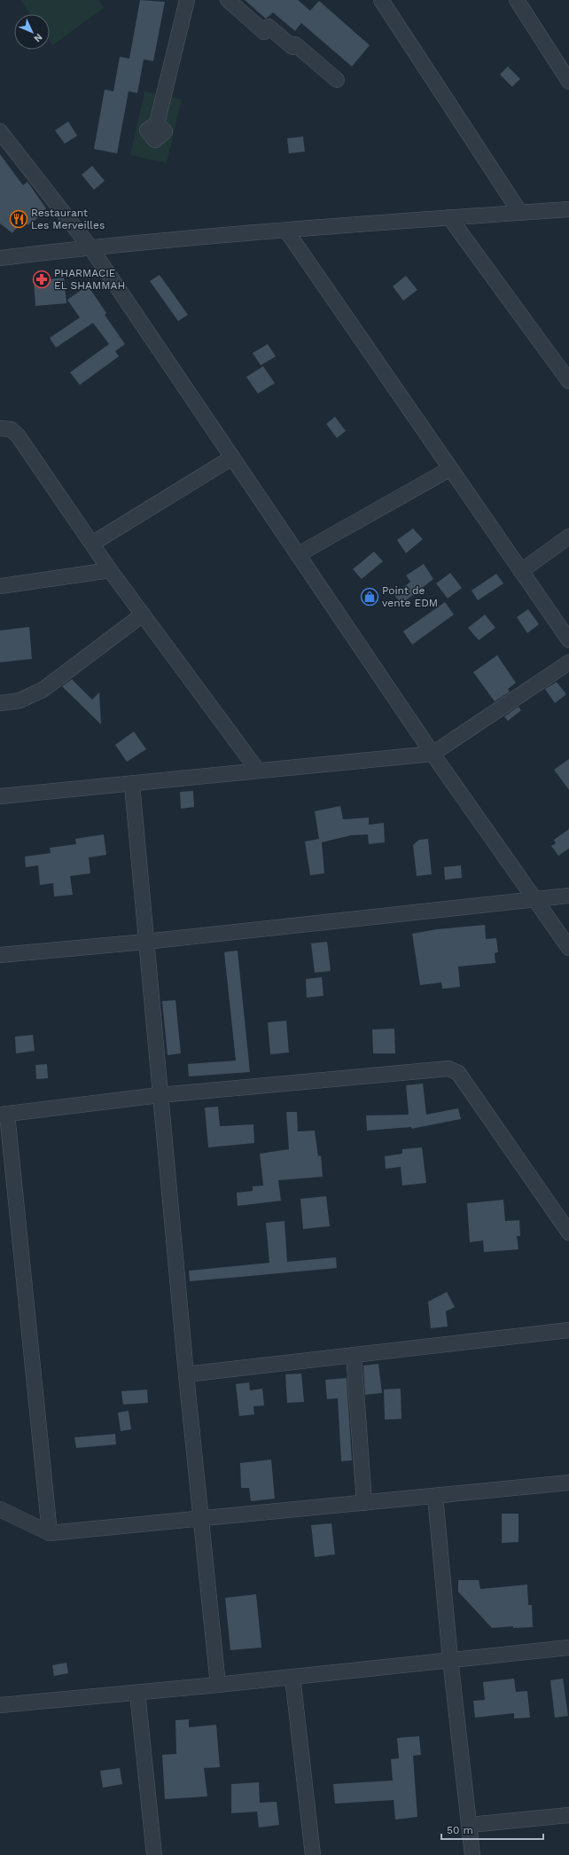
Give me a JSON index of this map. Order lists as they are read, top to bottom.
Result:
{
  "places": {
    "restaurant": ["Restaurant Les Merveilles"],
    "pharmacy": ["PHARMACIE EL SHAMMAH"],
    "shop": ["Point de vente EDM"]
  },
  "scale_bar": "50 m",
  "north": "bottom right"
}
